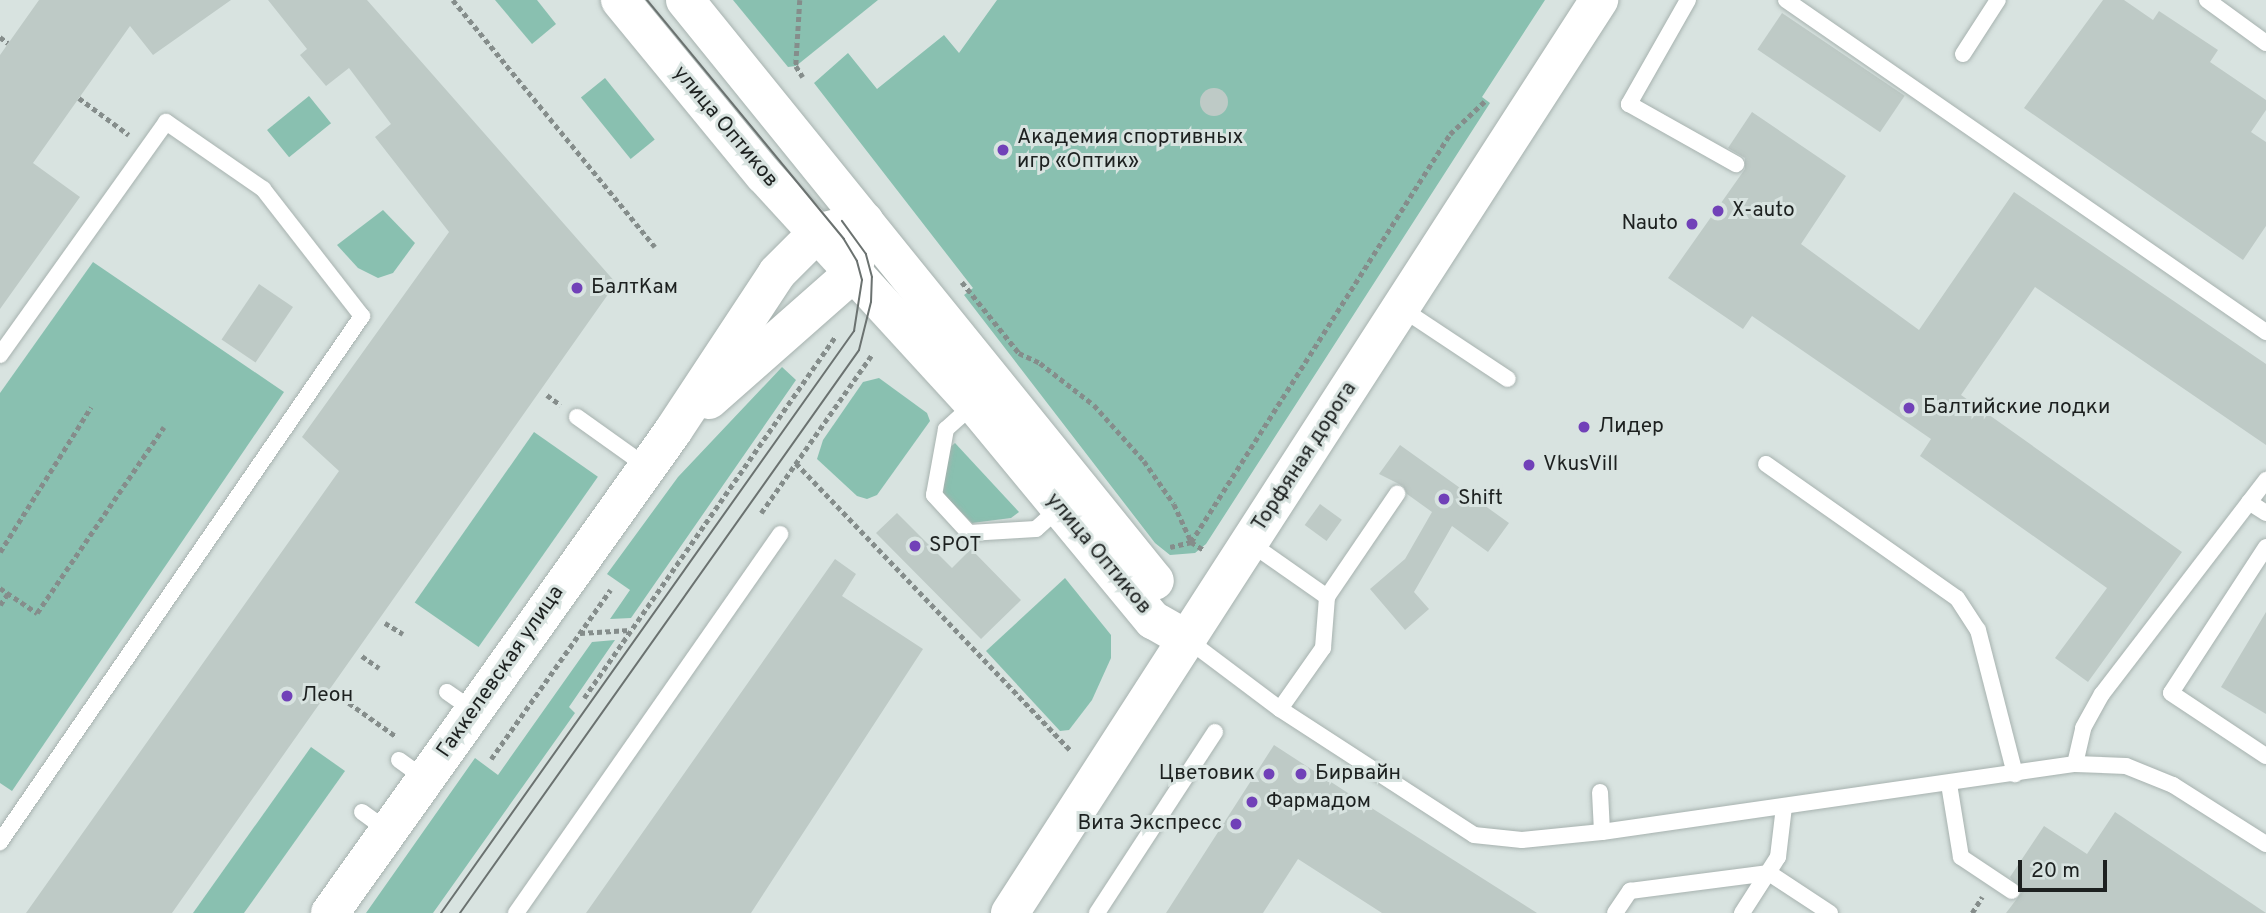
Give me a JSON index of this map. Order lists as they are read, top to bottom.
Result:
{
  "streets": {
    "main road": ["улица Оптиков", "Торфяная дорога", "Гаккелевская улица"]
  },
  "crossings": [
    ["улица Оптиков", "Торфяная дорога"],
    ["улица Оптиков", "Гаккелевская улица"]
  ],
  "places": [
    "Академия спортивных игр «Оптик»",
    "X-auto",
    "Nauto",
    "БалтКам",
    "Балтийские лодки",
    "Лидер",
    "VkusVill",
    "Shift",
    "SPOT",
    "Леон",
    "Цветовик",
    "Бирвайн",
    "Фармадом",
    "Вита Экспресс"
  ],
  "scale_bar": "20 m"
}
